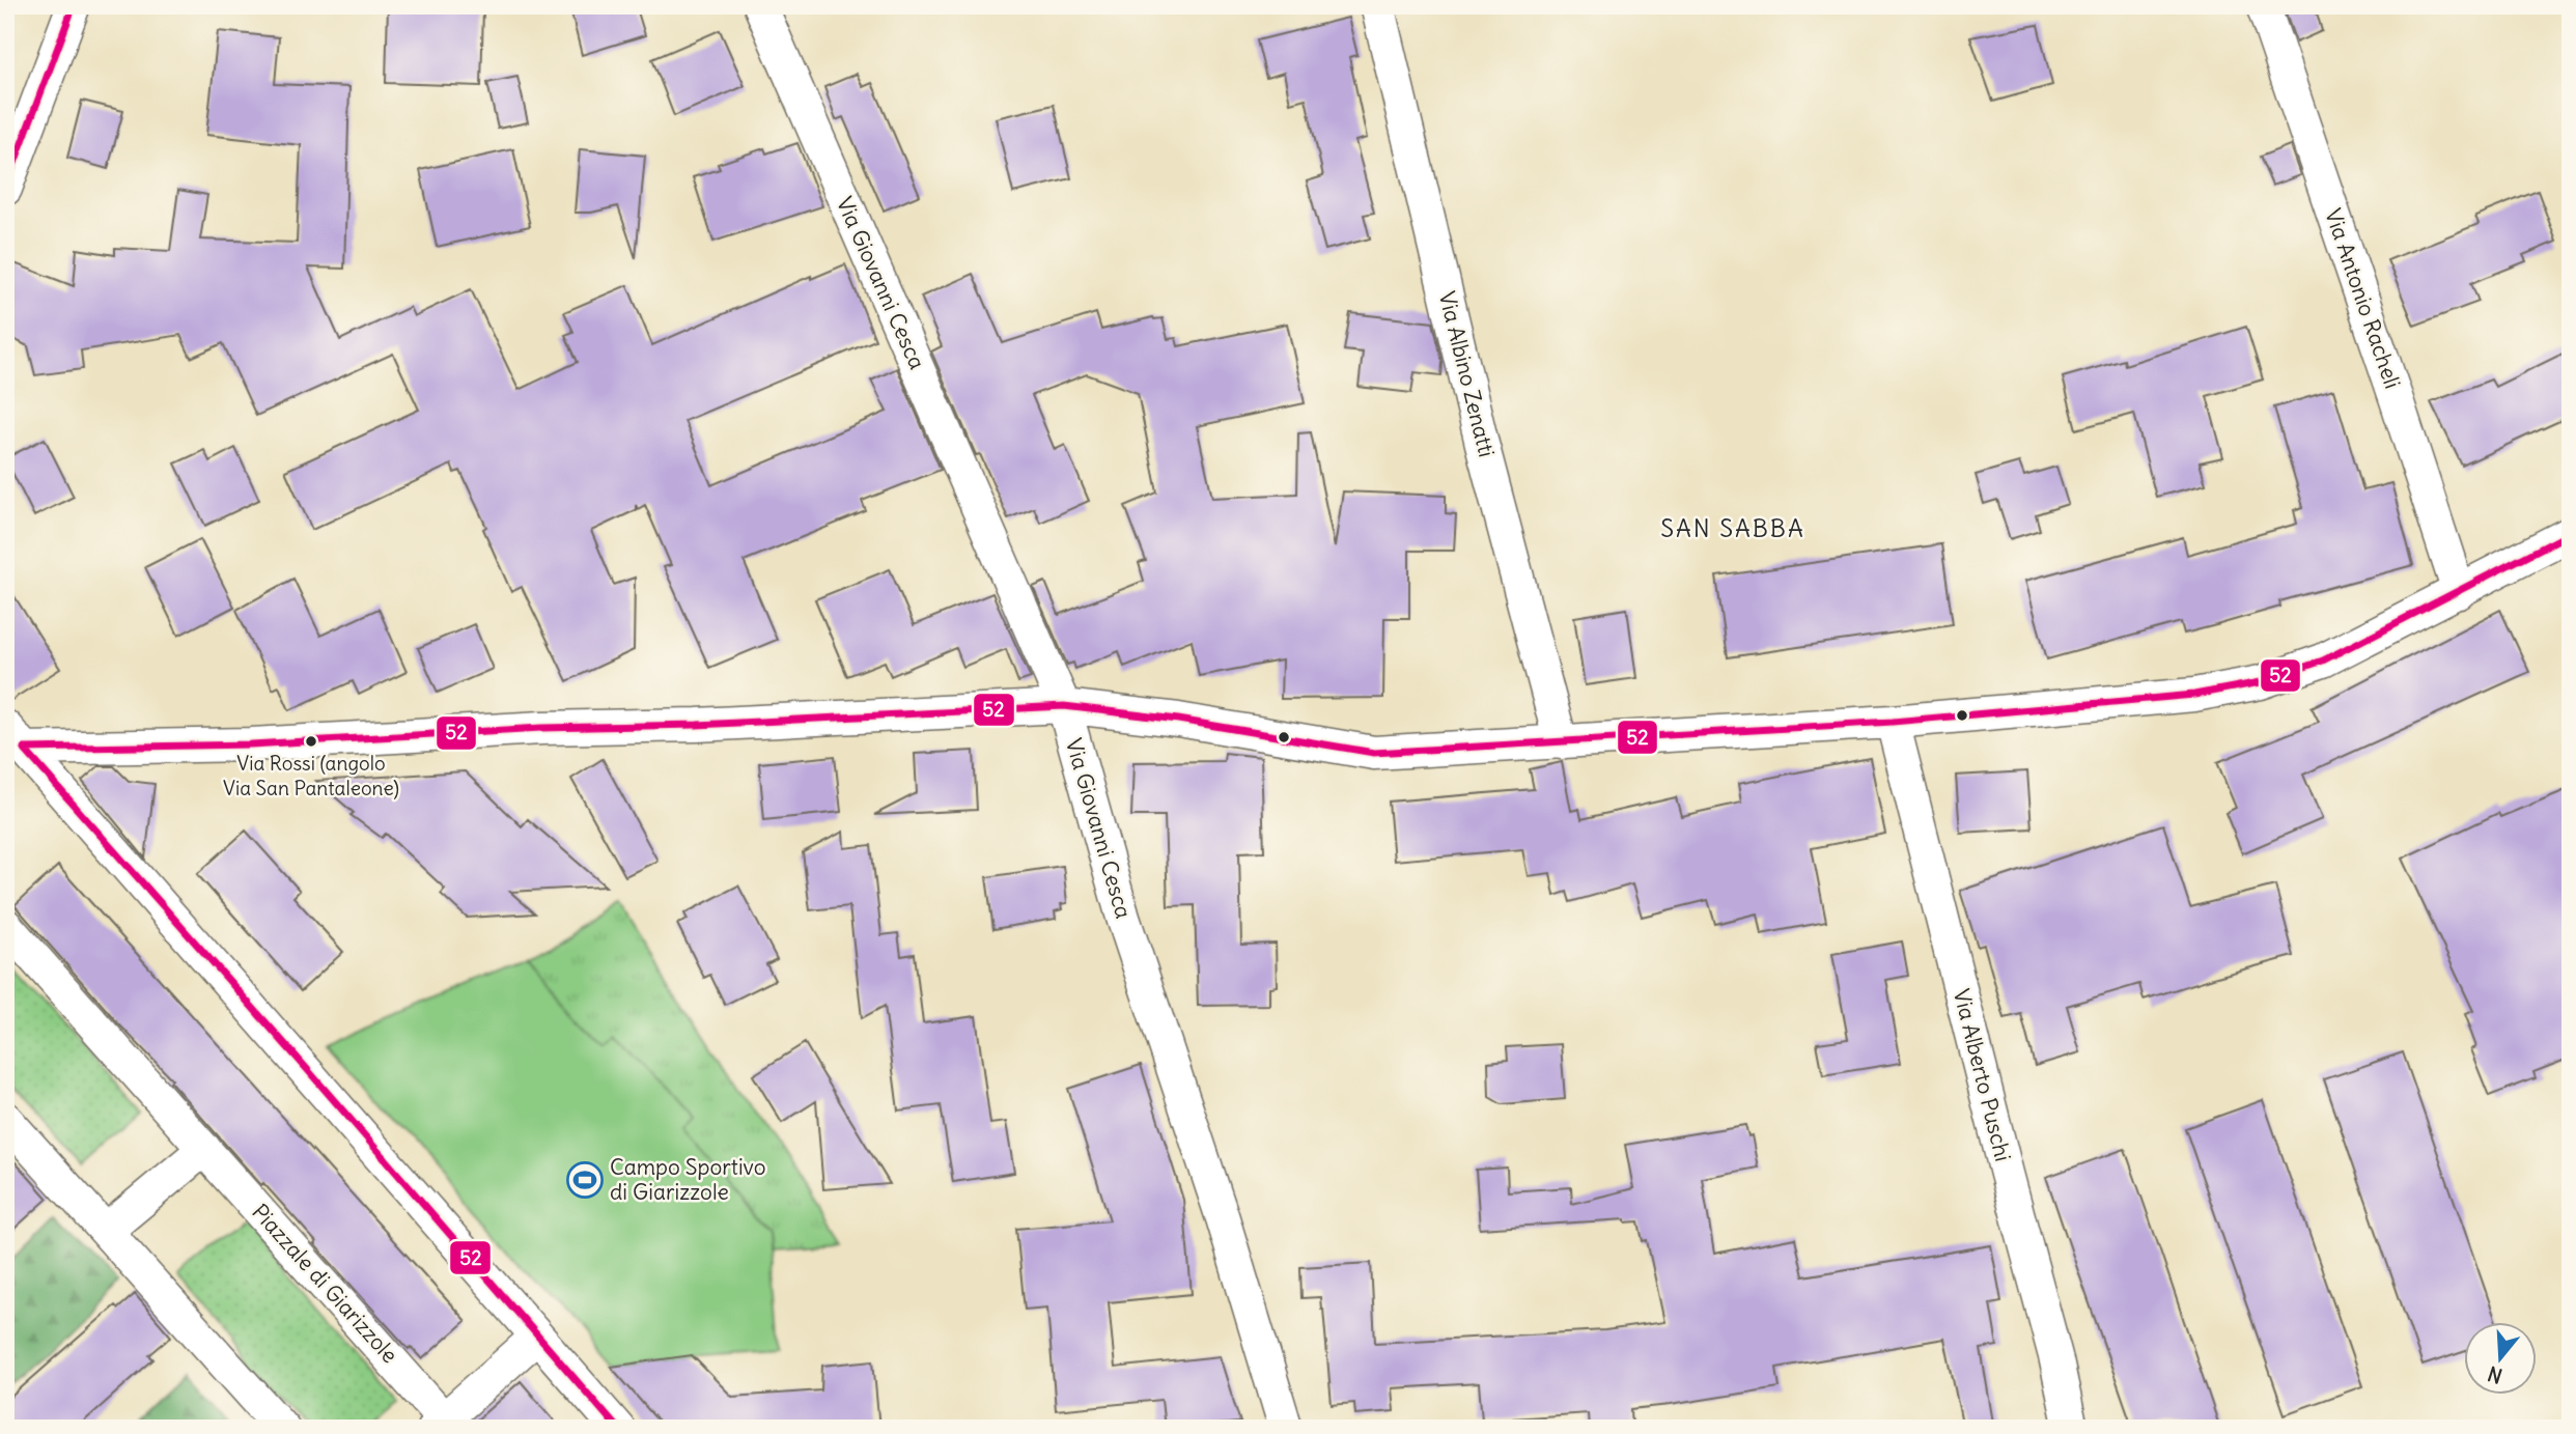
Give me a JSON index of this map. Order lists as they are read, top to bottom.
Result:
{
  "streets": {
    "street": [
      "Via Giovanni Cesca",
      "Via Antonio Racheli",
      "Via Albino Zenatti",
      "Via Alberto Puschi",
      "Piazzale di Giarizzole"
    ]
  },
  "districts": ["SAN SABBA"],
  "places": {
    "other": ["Via Rossi (angolo Via San Pantaleone)"],
    "sports": ["Campo Sportivo di Giarizzole"]
  },
  "lines": ["transit line 52"],
  "north": "bottom"
}
